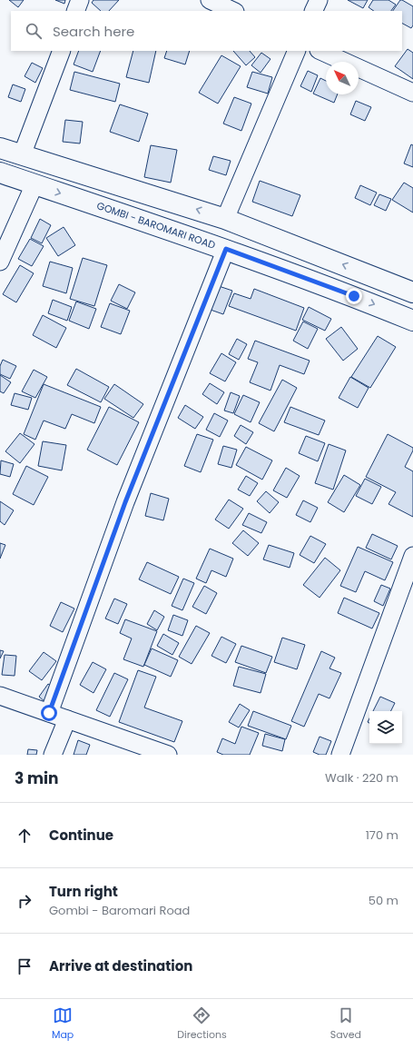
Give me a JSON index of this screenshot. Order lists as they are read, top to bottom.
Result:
{
  "streets": {
    "main road": ["GOMBI - BAROMARI ROAD"]
  },
  "north": "top left",
  "page": {
    "search": "Search here",
    "heading": ["3 min", "Walk · 220 m"],
    "list": [
      ["Continue", "170 m"],
      ["Turn right", "Gombi - Baromari Road", "50 m"],
      "Arrive at destination"
    ],
    "nav": ["Map", "Directions", "Saved"]
  }
}
